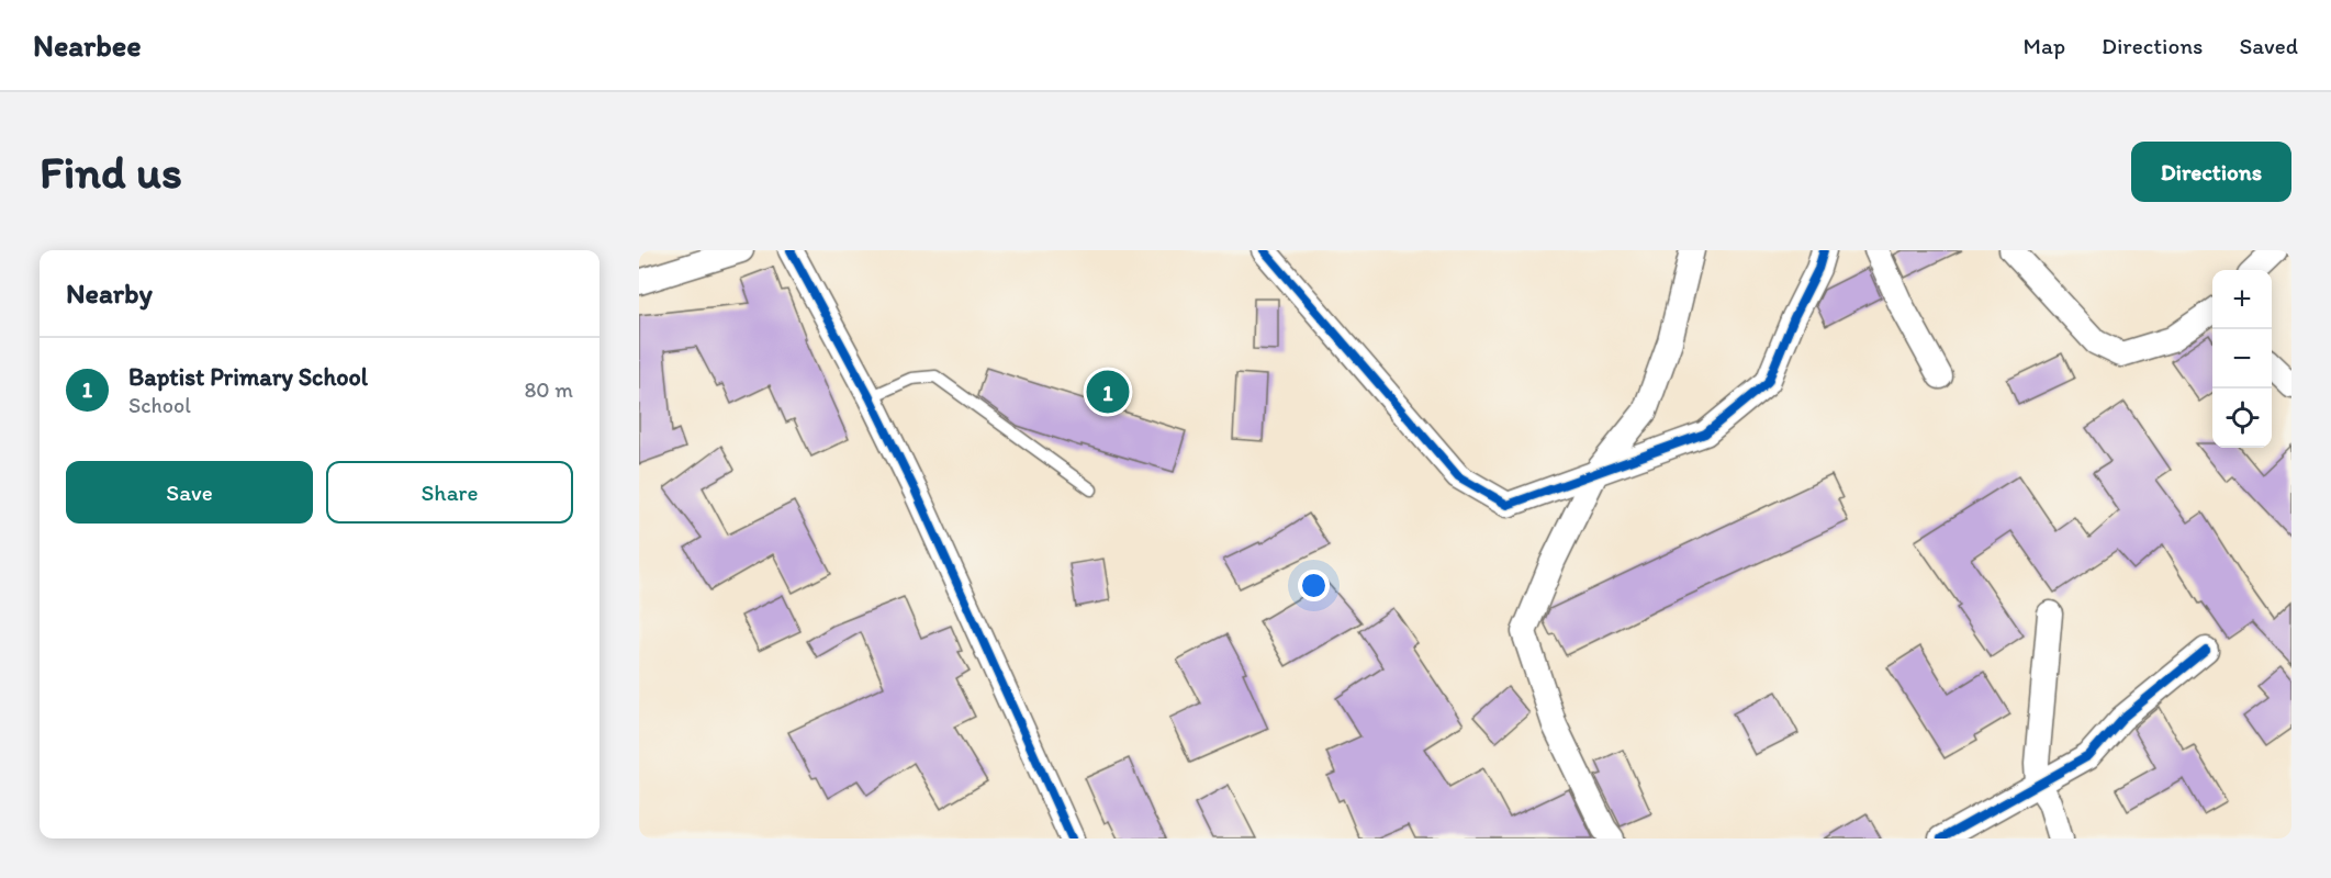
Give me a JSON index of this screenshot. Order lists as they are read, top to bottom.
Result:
{
  "page": {
    "header": "Nearbee",
    "nav": ["Map", "Directions", "Saved"],
    "buttons": [
      "Directions",
      ["Save", "Share"]
    ],
    "title": "Find us",
    "heading": "Nearby",
    "map_buttons": ["+", "−"],
    "list": [
      {
        "mark": "1",
        "name": "Baptist Primary School",
        "note": "School",
        "value": "80 m"
      }
    ],
    "pins": "1"
  }
}
